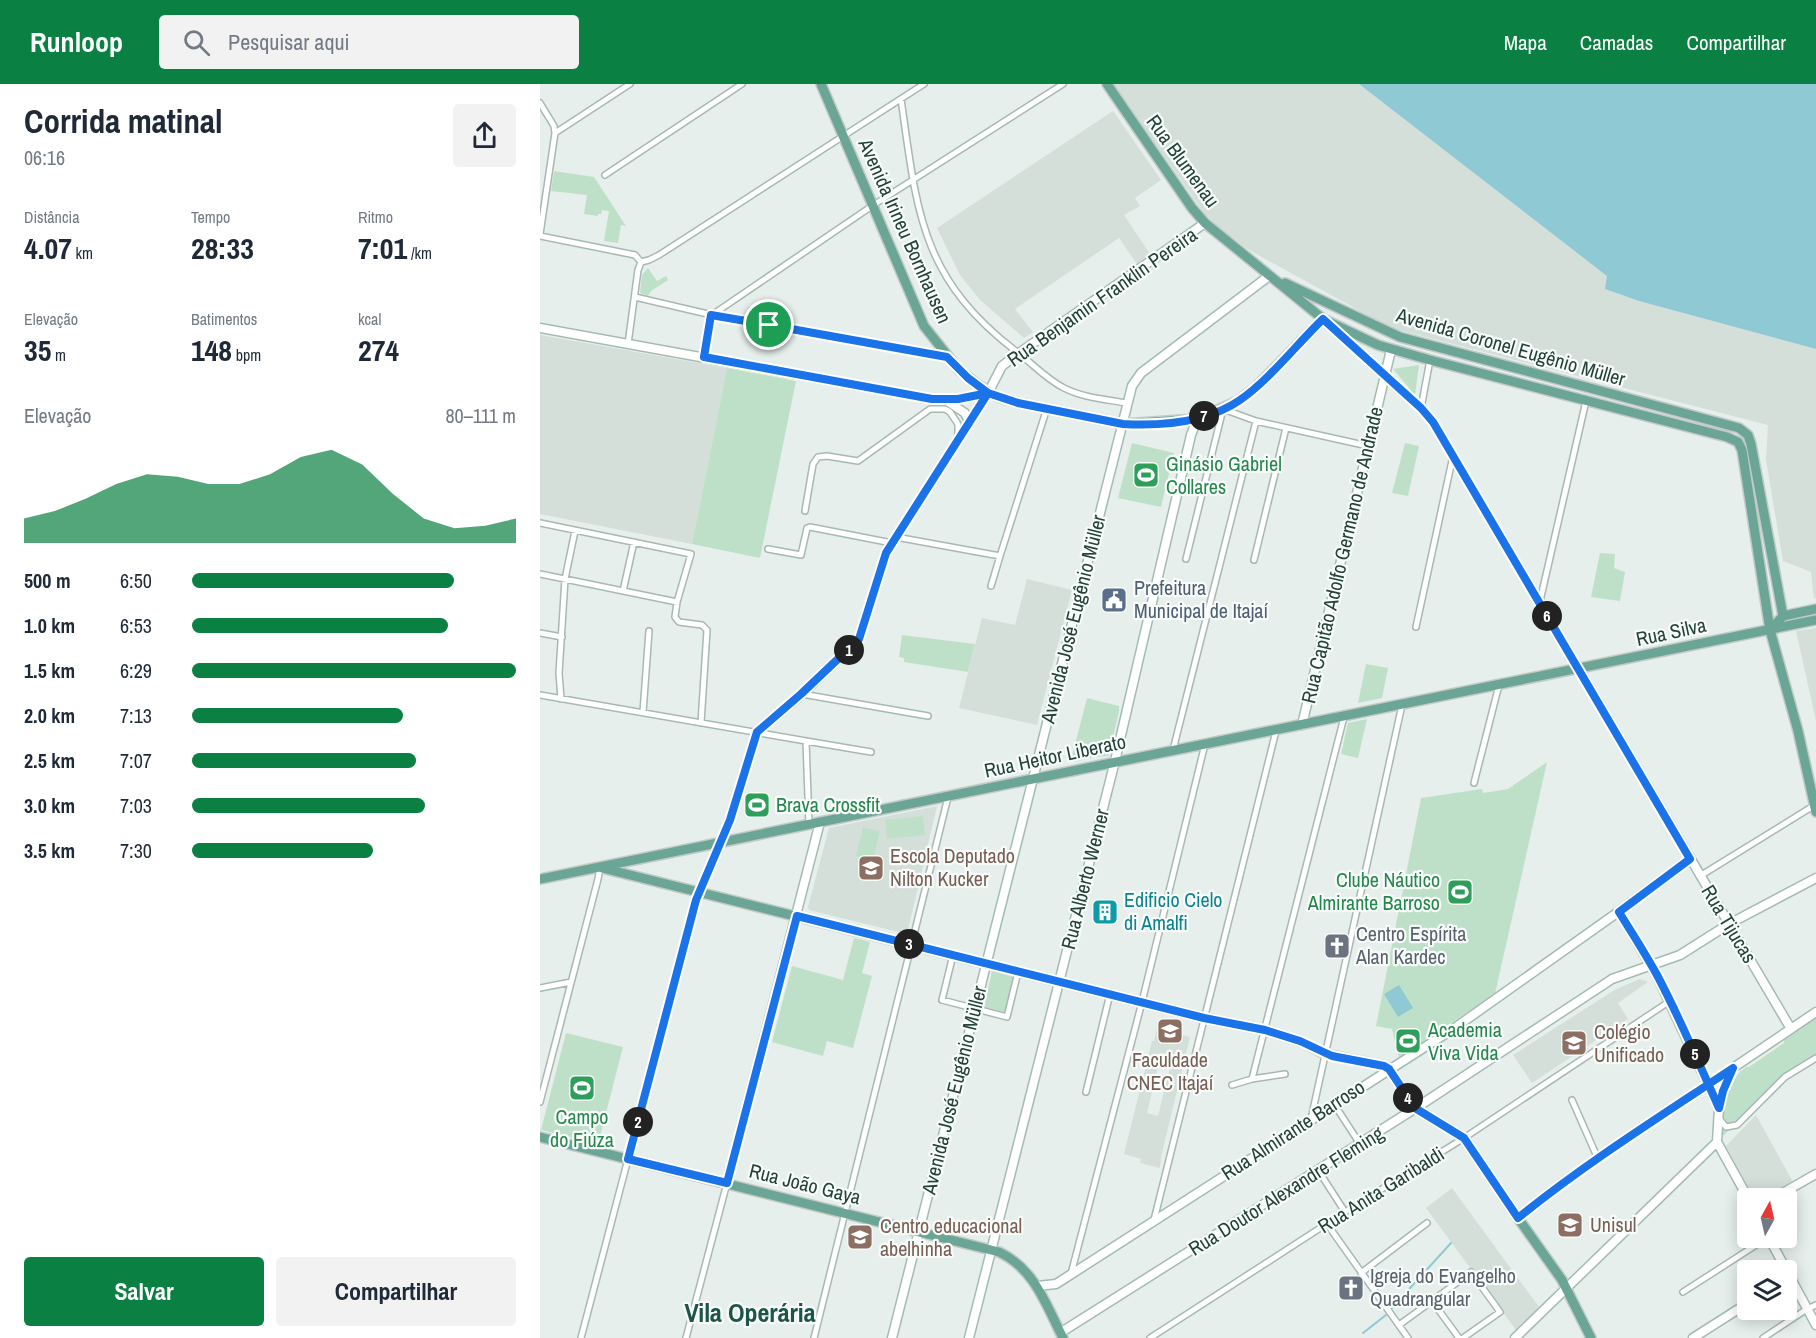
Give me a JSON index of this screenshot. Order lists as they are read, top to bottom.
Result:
{
  "streets": {
    "main road": [
      "Rua Blumenau",
      "Avenida Irineu Bornhausen",
      "Avenida Coronel Eugênio Müller",
      "Rua Silva",
      "Rua Heitor Liberato",
      "Rua João Gaya"
    ],
    "street": [
      "Rua Benjamin Franklin Pereira",
      "Rua Capitão Adolfo Germano de Andrade",
      "Avenida José Eugênio Müller",
      "Rua Alberto Werner",
      "Rua Tijucas",
      "Rua Almirante Barroso",
      "Rua Anita Garibaldi",
      "Rua Doutor Alexandre Fleming"
    ]
  },
  "crossings": [
    ["Rua Blumenau", "Avenida Irineu Bornhausen"],
    ["Rua Blumenau", "Rua Benjamin Franklin Pereira"],
    ["Rua Blumenau", "Avenida Coronel Eugênio Müller"],
    ["Rua Blumenau", "Avenida José Eugênio Müller"],
    ["Rua Blumenau", "Rua Tijucas"],
    ["Avenida Irineu Bornhausen", "Rua Benjamin Franklin Pereira"],
    ["Avenida Irineu Bornhausen", "Avenida Coronel Eugênio Müller"],
    ["Avenida Irineu Bornhausen", "Avenida José Eugênio Müller"],
    ["Avenida Irineu Bornhausen", "Rua Alberto Werner"],
    ["Avenida Irineu Bornhausen", "Rua Tijucas"],
    ["Avenida Coronel Eugênio Müller", "Rua Capitão Adolfo Germano de Andrade"],
    ["Avenida Coronel Eugênio Müller", "Avenida José Eugênio Müller"],
    ["Avenida Coronel Eugênio Müller", "Rua Silva"],
    ["Avenida Coronel Eugênio Müller", "Rua Tijucas"],
    ["Rua Capitão Adolfo Germano de Andrade", "Rua Heitor Liberato"],
    ["Rua Capitão Adolfo Germano de Andrade", "Rua Tijucas"],
    ["Avenida José Eugênio Müller", "Rua Heitor Liberato"],
    ["Avenida José Eugênio Müller", "Rua João Gaya"],
    ["Rua Silva", "Rua Heitor Liberato"],
    ["Rua Silva", "Rua Tijucas"],
    ["Rua Heitor Liberato", "Rua Alberto Werner"],
    ["Rua Heitor Liberato", "Rua Tijucas"],
    ["Rua Alberto Werner", "Rua João Gaya"],
    ["Rua Tijucas", "Rua Almirante Barroso"],
    ["Rua Tijucas", "Rua Doutor Alexandre Fleming"],
    ["Rua Almirante Barroso", "Rua João Gaya"],
    ["Rua João Gaya", "Rua Doutor Alexandre Fleming"]
  ],
  "districts": ["Vila Operária"],
  "places": {
    "sports": [
      "Ginásio Gabriel Collares",
      "Brava Crossfit",
      "Clube Náutico Almirante Barroso",
      "Academia Viva Vida",
      "Campo do Fiúza"
    ],
    "public building": ["Prefeitura Municipal de Itajaí"],
    "school or university": [
      "Escola Deputado Nilton Kucker",
      "Faculdade CNEC Itajaí",
      "Colégio Unificado",
      "Unisul",
      "Centro educacional abelhinha"
    ],
    "building": ["Edificio Cielo di Amalfi"],
    "church": ["Centro Espírita Alan Kardec", "Igreja do Evangelho Quadrangular"]
  },
  "north": "top",
  "page": {
    "header": "Runloop",
    "search": "Pesquisar aqui",
    "nav": ["Mapa", "Camadas", "Compartilhar"],
    "heading": ["Corrida matinal", "06:16"],
    "stats": [
      ["Distância", "4.07 km"],
      ["Tempo", "28:33"],
      ["Ritmo", "7:01 /km"],
      ["Elevação", "35 m"],
      ["Batimentos", "148 bpm"],
      ["kcal", "274"]
    ],
    "chart": ["Elevação", "80–111 m"],
    "pins": [
      "7",
      "6",
      "1",
      "3",
      "5",
      "4",
      "2"
    ],
    "list": [
      {
        "name": "500 m",
        "note": "6:50"
      },
      {
        "name": "1.0 km",
        "note": "6:53"
      },
      {
        "name": "1.5 km",
        "note": "6:29"
      },
      {
        "name": "2.0 km",
        "note": "7:13"
      },
      {
        "name": "2.5 km",
        "note": "7:07"
      },
      {
        "name": "3.0 km",
        "note": "7:03"
      },
      {
        "name": "3.5 km",
        "note": "7:30"
      }
    ],
    "buttons": ["Salvar", "Compartilhar"]
  }
}
